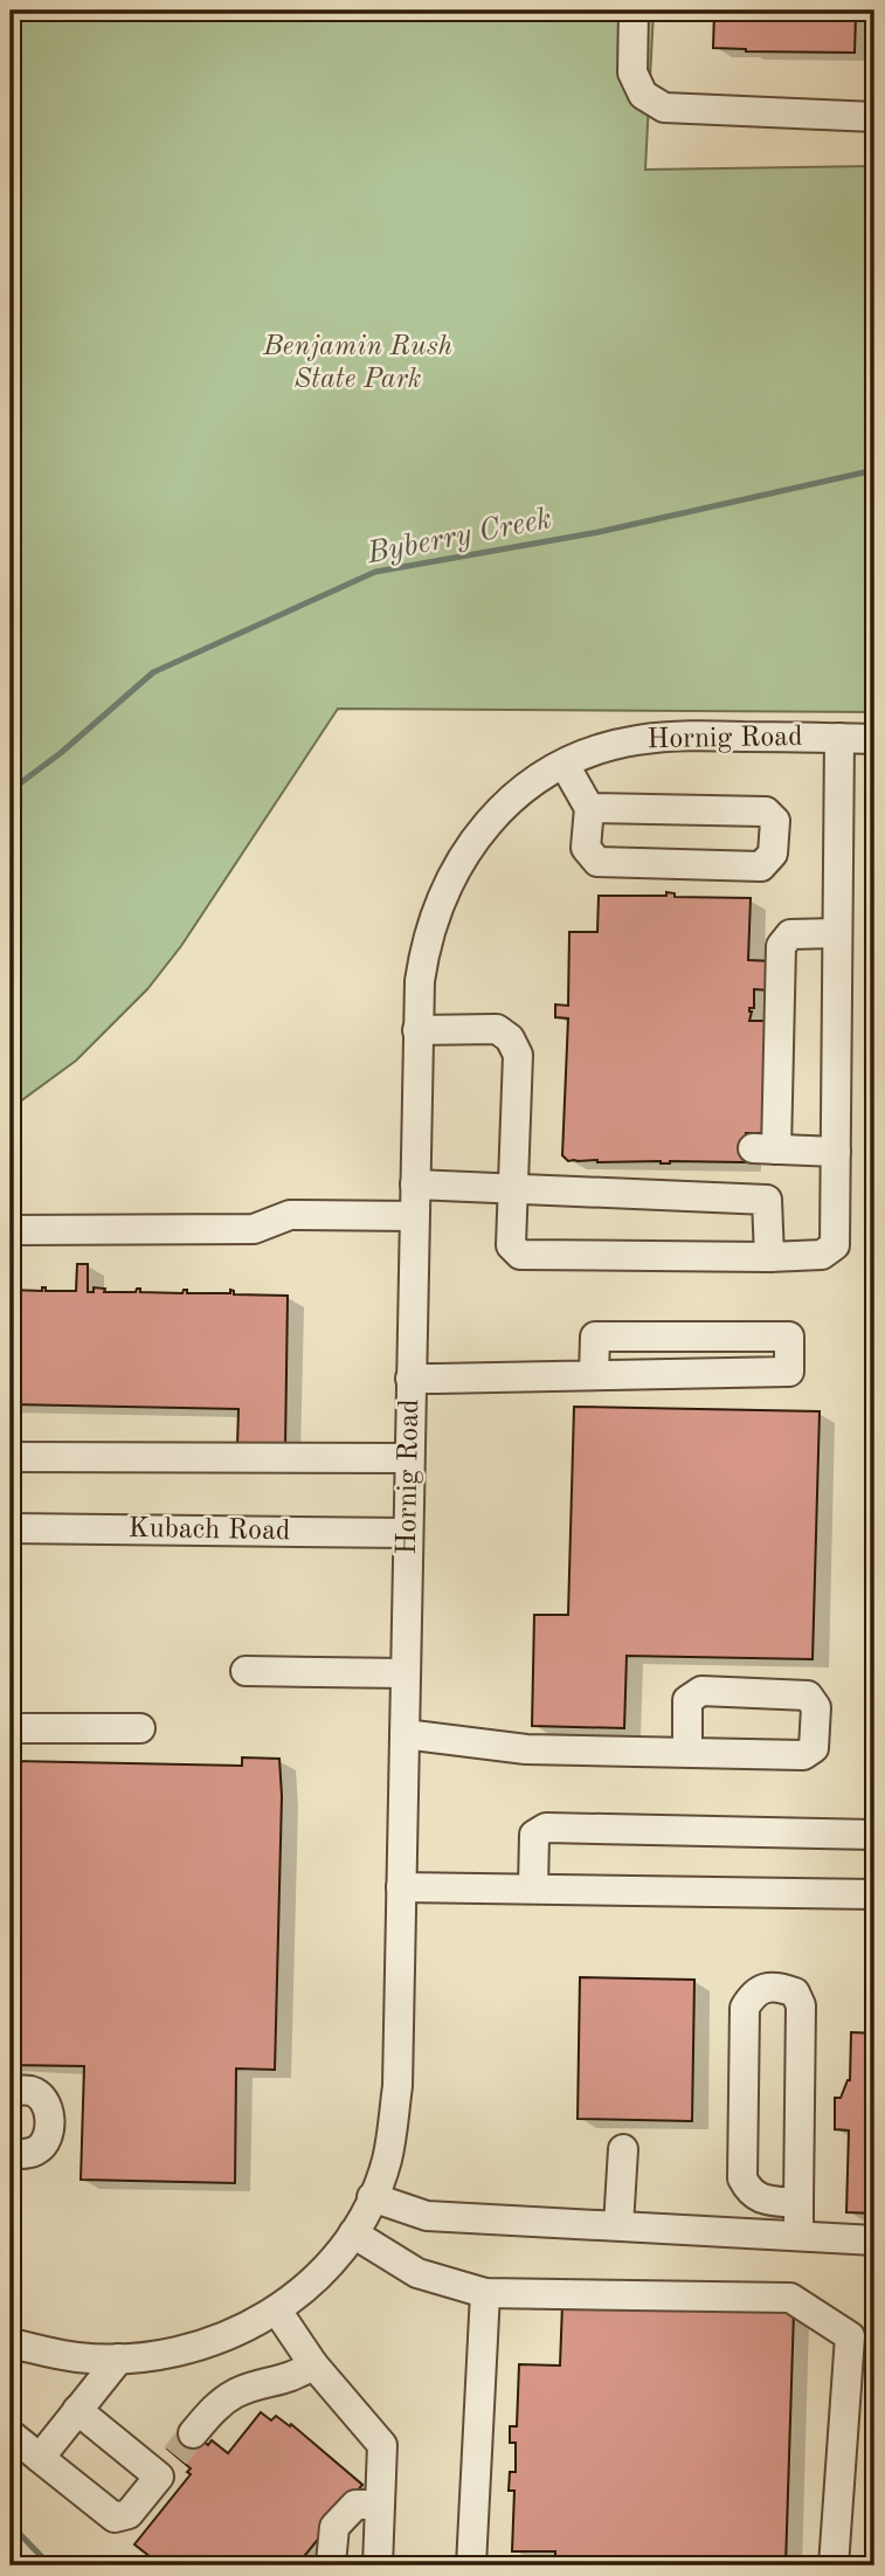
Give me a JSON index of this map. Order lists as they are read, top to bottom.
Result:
{
  "streets": {
    "street": ["Hornig Road", "Kubach Road"]
  },
  "crossings": [
    ["Hornig Road", "Kubach Road"]
  ],
  "water": ["Byberry Creek"],
  "parks": ["Benjamin Rush State Park"]
}
